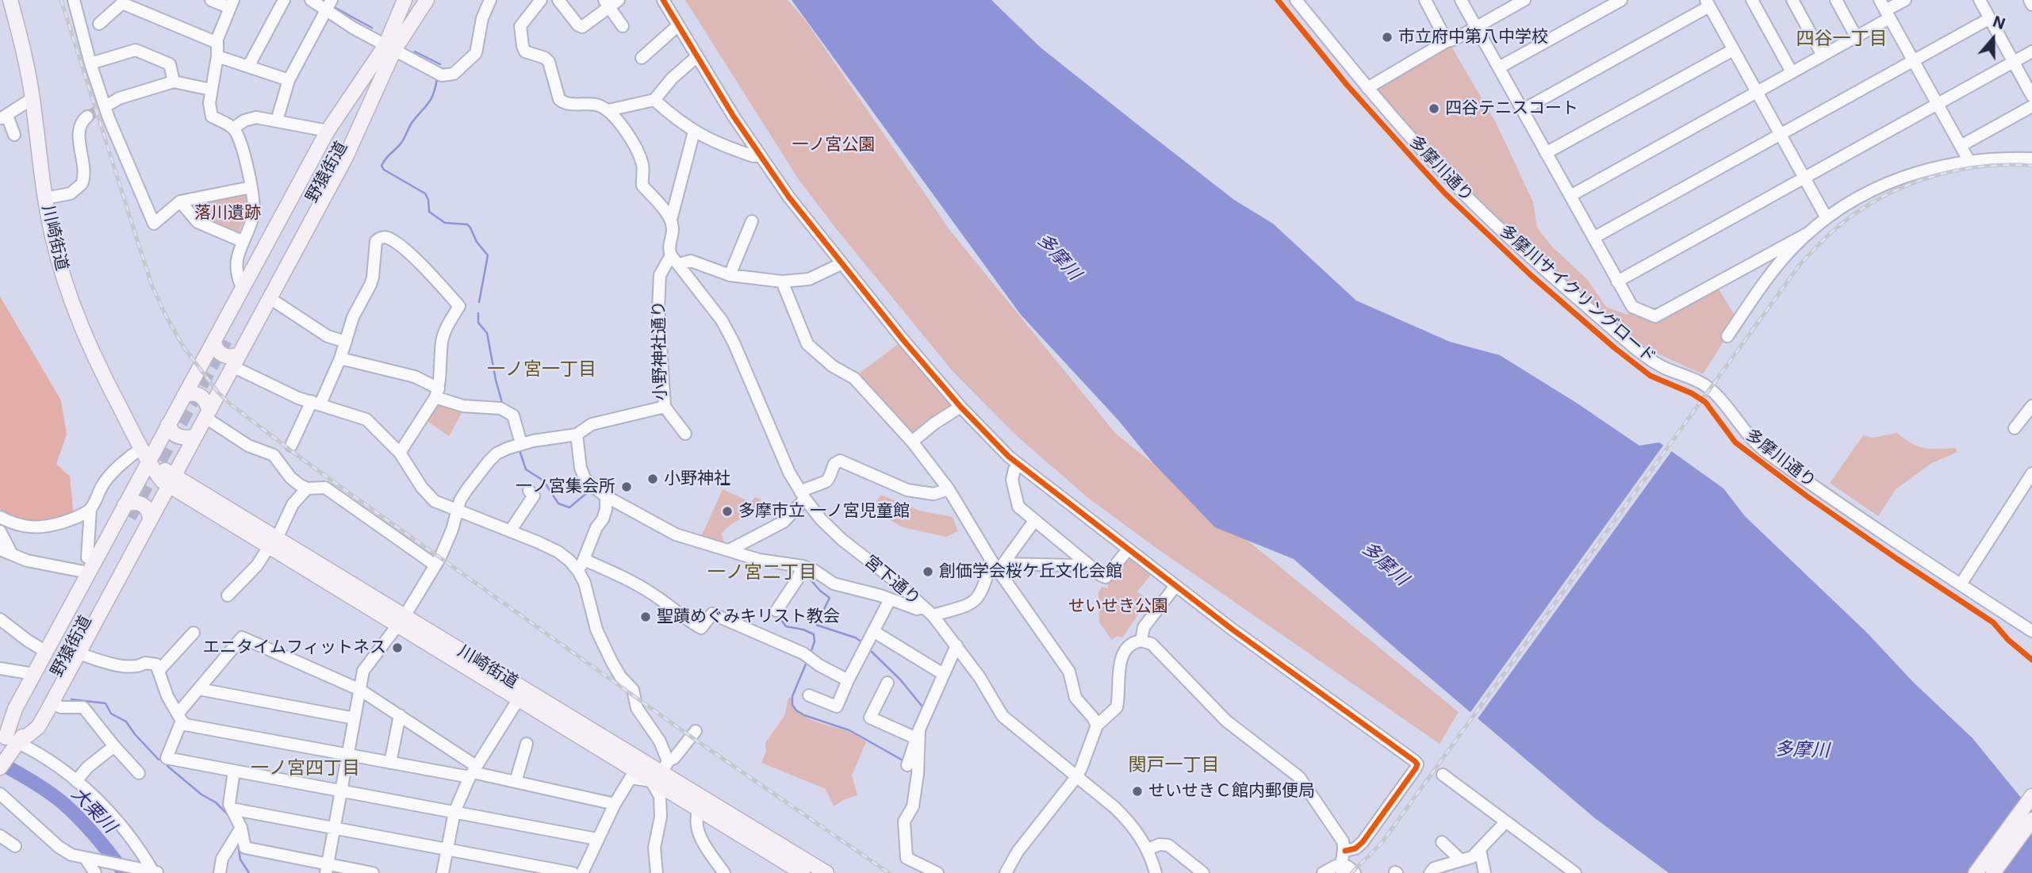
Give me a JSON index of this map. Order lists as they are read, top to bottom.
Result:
{
  "streets": {
    "main road": ["野猿街道", "川崎街道"],
    "street": ["多摩川通り", "小野神社通り", "宮下通り"],
    "cycle path": ["多摩川サイクリングロード"]
  },
  "crossings": [
    ["川崎街道", "小野神社通り"],
    ["小野神社通り", "宮下通り"]
  ],
  "districts": [
    "四谷一丁目",
    "一ノ宮一丁目",
    "一ノ宮二丁目",
    "関戸一丁目",
    "一ノ宮四丁目"
  ],
  "water": ["多摩川", "大栗川"],
  "parks": ["一ノ宮公園", "落川遺跡", "せいせき公園"],
  "places": [
    "市立府中第八中学校",
    "四谷テニスコート",
    "小野神社",
    "一ノ宮集会所",
    "多摩市立 一ノ宮児童館",
    "創価学会桜ケ丘文化会館",
    "聖蹟めぐみキリスト教会",
    "エニタイムフィットネス",
    "せいせきＣ館内郵便局"
  ],
  "north": "top"
}
